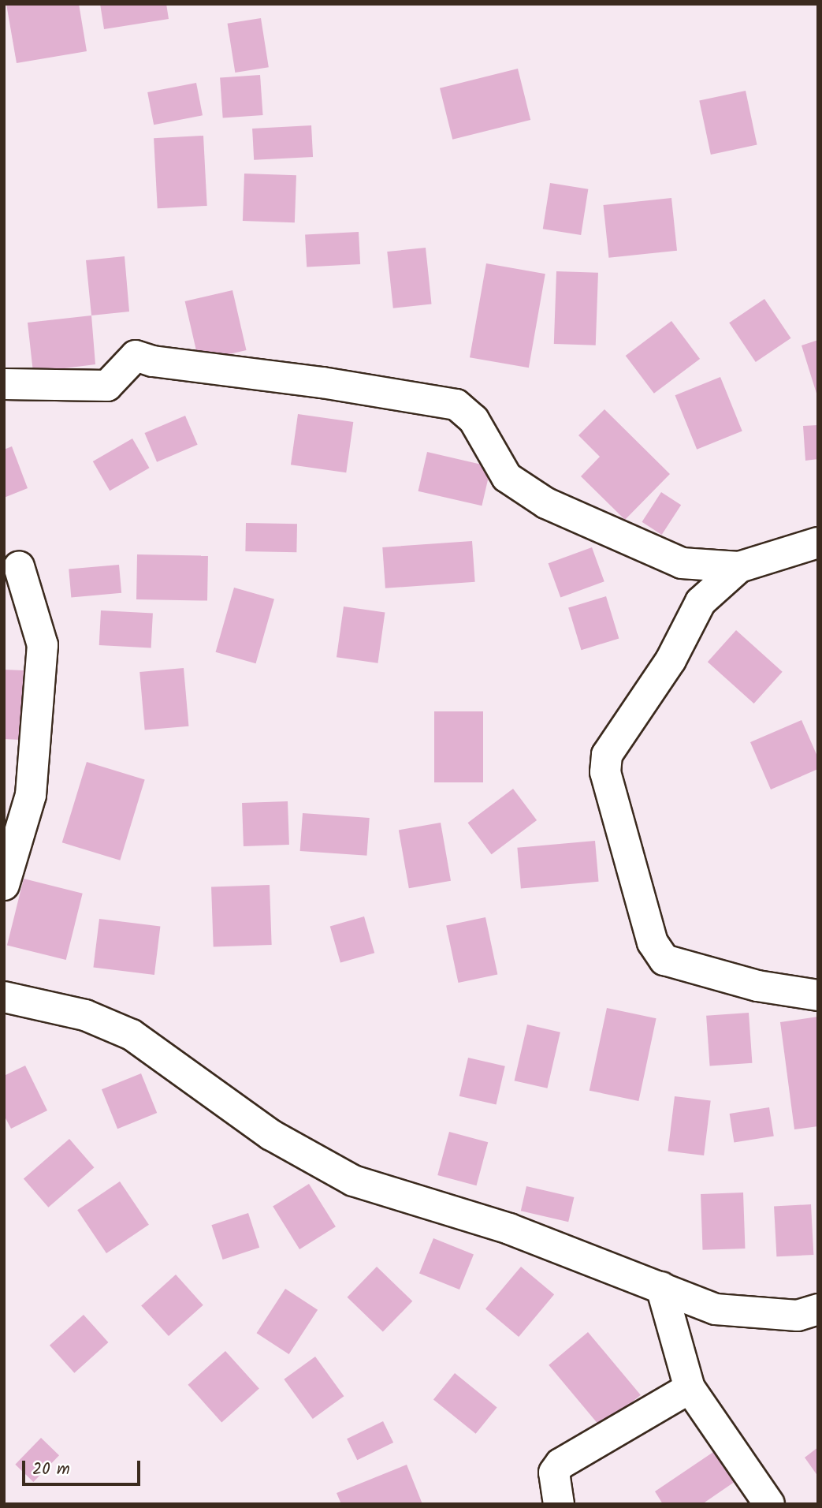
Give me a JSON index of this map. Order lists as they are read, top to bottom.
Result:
{
  "scale_bar": "20 m"
}
